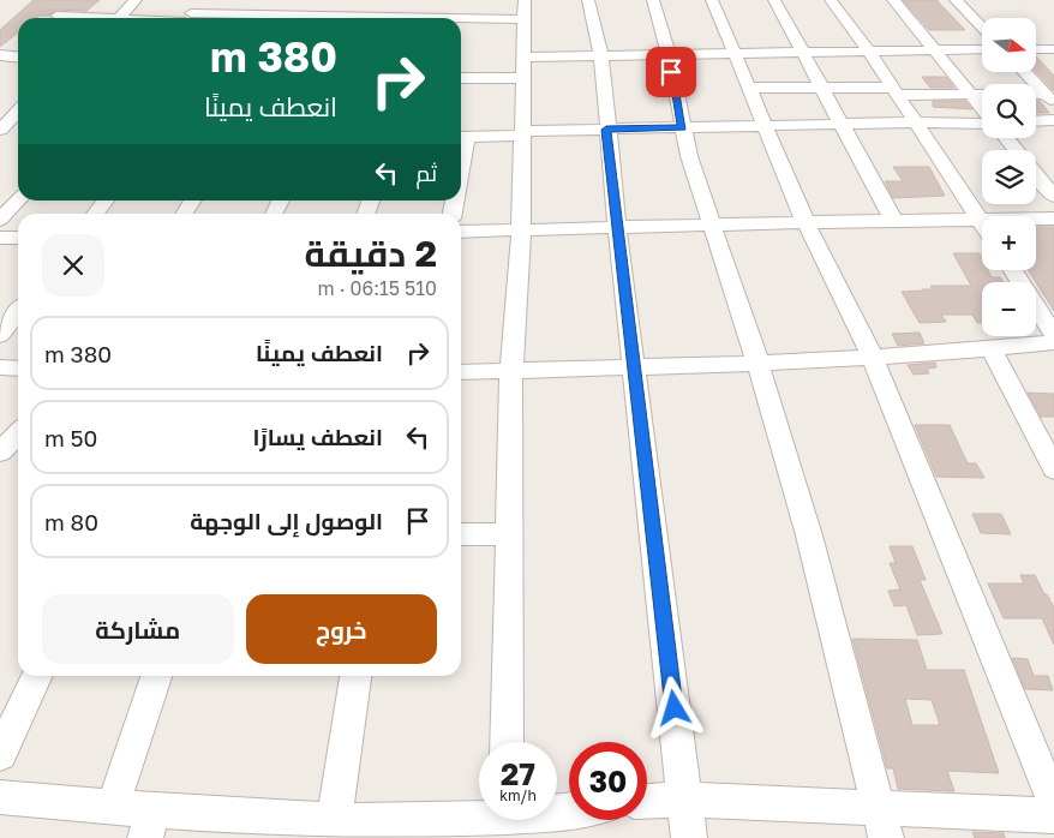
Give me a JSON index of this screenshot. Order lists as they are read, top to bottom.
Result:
{
  "north": "right",
  "page": {
    "map_buttons": ["+", "−"],
    "turn": ["380 m", "انعطف يمينًا"],
    "then": "ثم",
    "heading": ["2 دقيقة", "510 m · 06:15"],
    "list": [
      {
        "name": "انعطف يمينًا",
        "value": "380 m"
      },
      {
        "name": "انعطف يسارًا",
        "value": "50 m"
      },
      {
        "name": "الوصول إلى الوجهة",
        "value": "80 m"
      }
    ],
    "buttons": ["خروج", "مشاركة"],
    "speed": "27 km/h",
    "limit": "30"
  }
}
